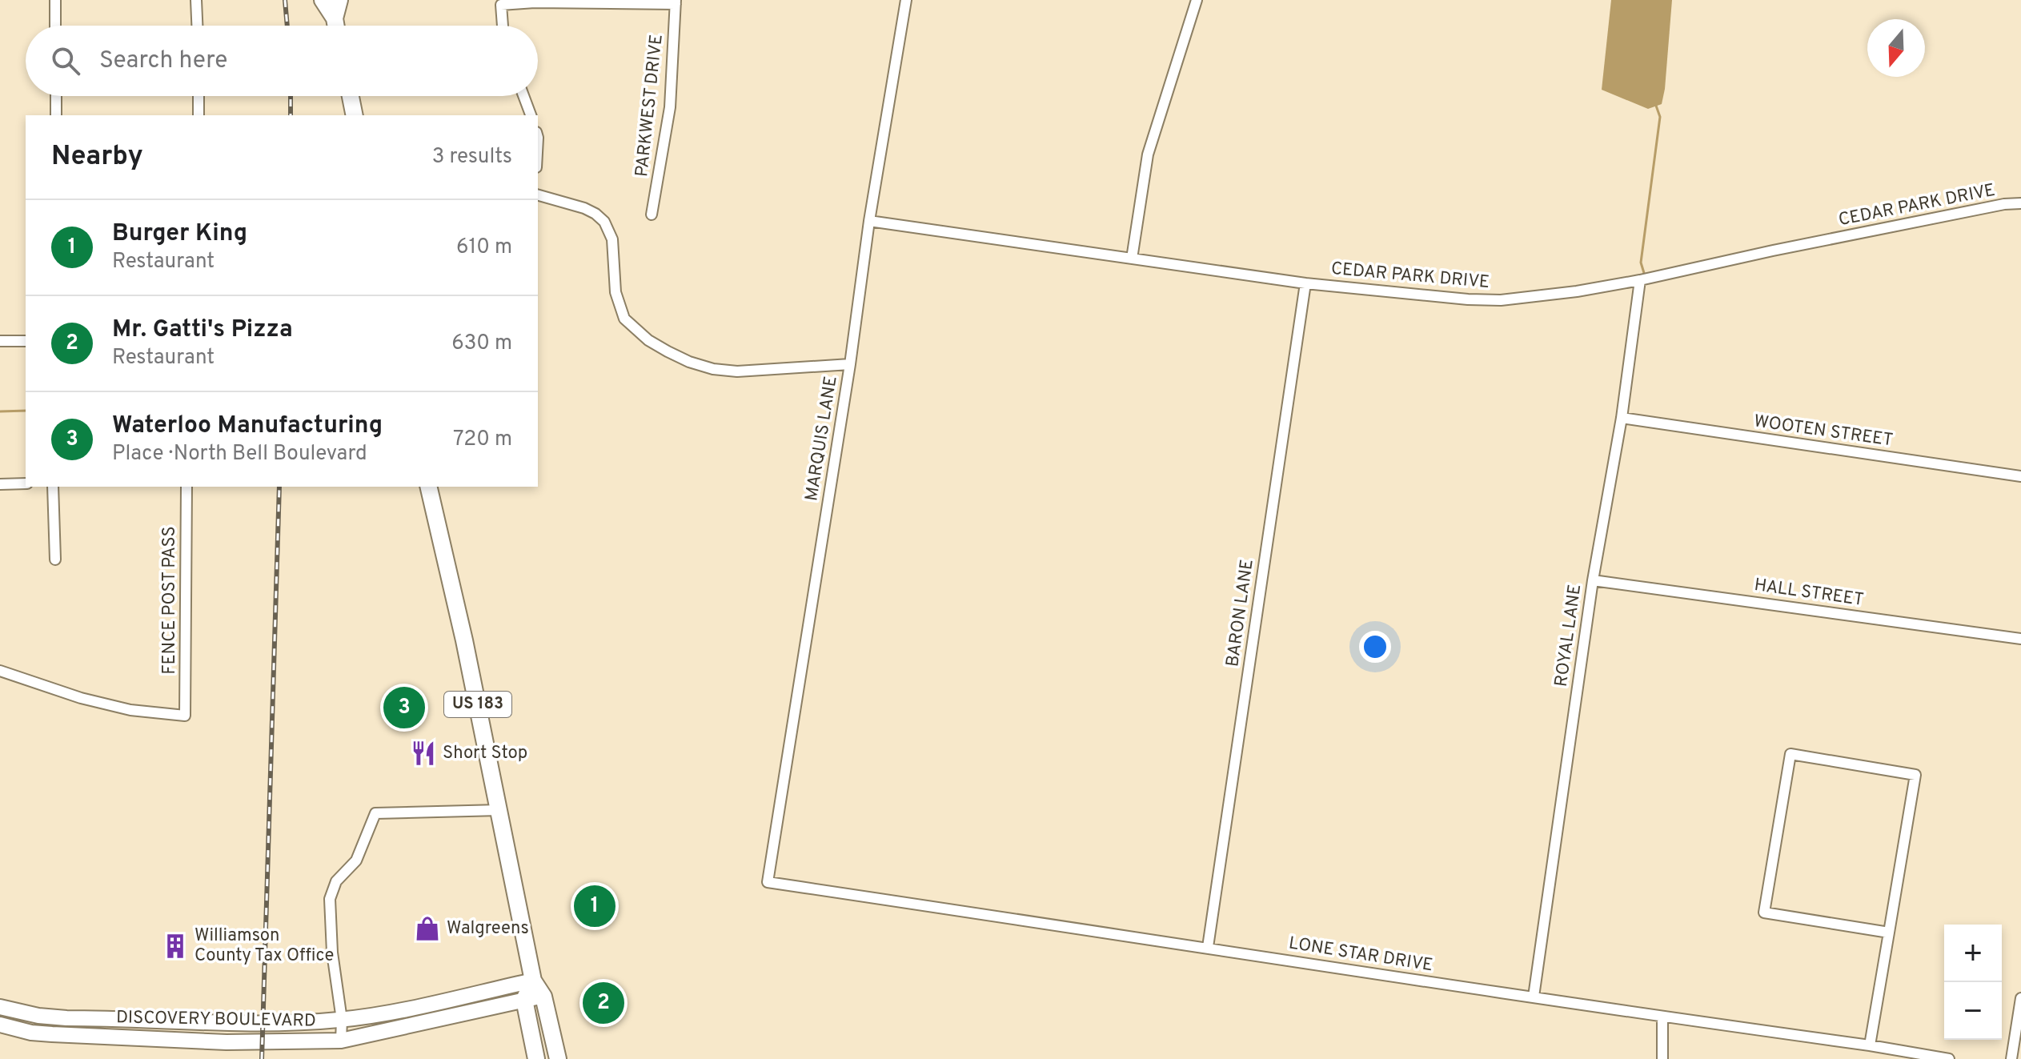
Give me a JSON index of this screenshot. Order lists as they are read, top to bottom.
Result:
{
  "streets": {
    "main road": ["US 183"],
    "street": [
      "PARKWEST DRIVE",
      "CEDAR PARK DRIVE",
      "WOOTEN STREET",
      "MARQUIS LANE",
      "HALL STREET",
      "FENCE POST PASS",
      "BARON LANE",
      "ROYAL LANE",
      "LONE STAR DRIVE",
      "DISCOVERY BOULEVARD"
    ]
  },
  "crossings": [
    ["CEDAR PARK DRIVE", "MARQUIS LANE"],
    ["CEDAR PARK DRIVE", "BARON LANE"],
    ["CEDAR PARK DRIVE", "ROYAL LANE"],
    ["WOOTEN STREET", "ROYAL LANE"],
    ["MARQUIS LANE", "LONE STAR DRIVE"],
    ["HALL STREET", "ROYAL LANE"],
    ["BARON LANE", "LONE STAR DRIVE"],
    ["ROYAL LANE", "LONE STAR DRIVE"],
    ["US 183", "DISCOVERY BOULEVARD"]
  ],
  "places": {
    "restaurant": ["Short Stop"],
    "shop": ["Walgreens"],
    "building": ["Williamson County Tax Office"]
  },
  "north": "bottom",
  "page": {
    "search": "Search here",
    "heading": ["Nearby", "3 results"],
    "list": [
      {
        "mark": "1",
        "name": "Burger King",
        "note": "Restaurant",
        "value": "610 m"
      },
      {
        "mark": "2",
        "name": "Mr. Gatti's Pizza",
        "note": "Restaurant",
        "value": "630 m"
      },
      {
        "mark": "3",
        "name": "Waterloo Manufacturing",
        "note": "Place · North Bell Boulevard",
        "value": "720 m"
      }
    ],
    "pins": ["3", "1", "2"],
    "map_buttons": ["+", "−"]
  }
}
